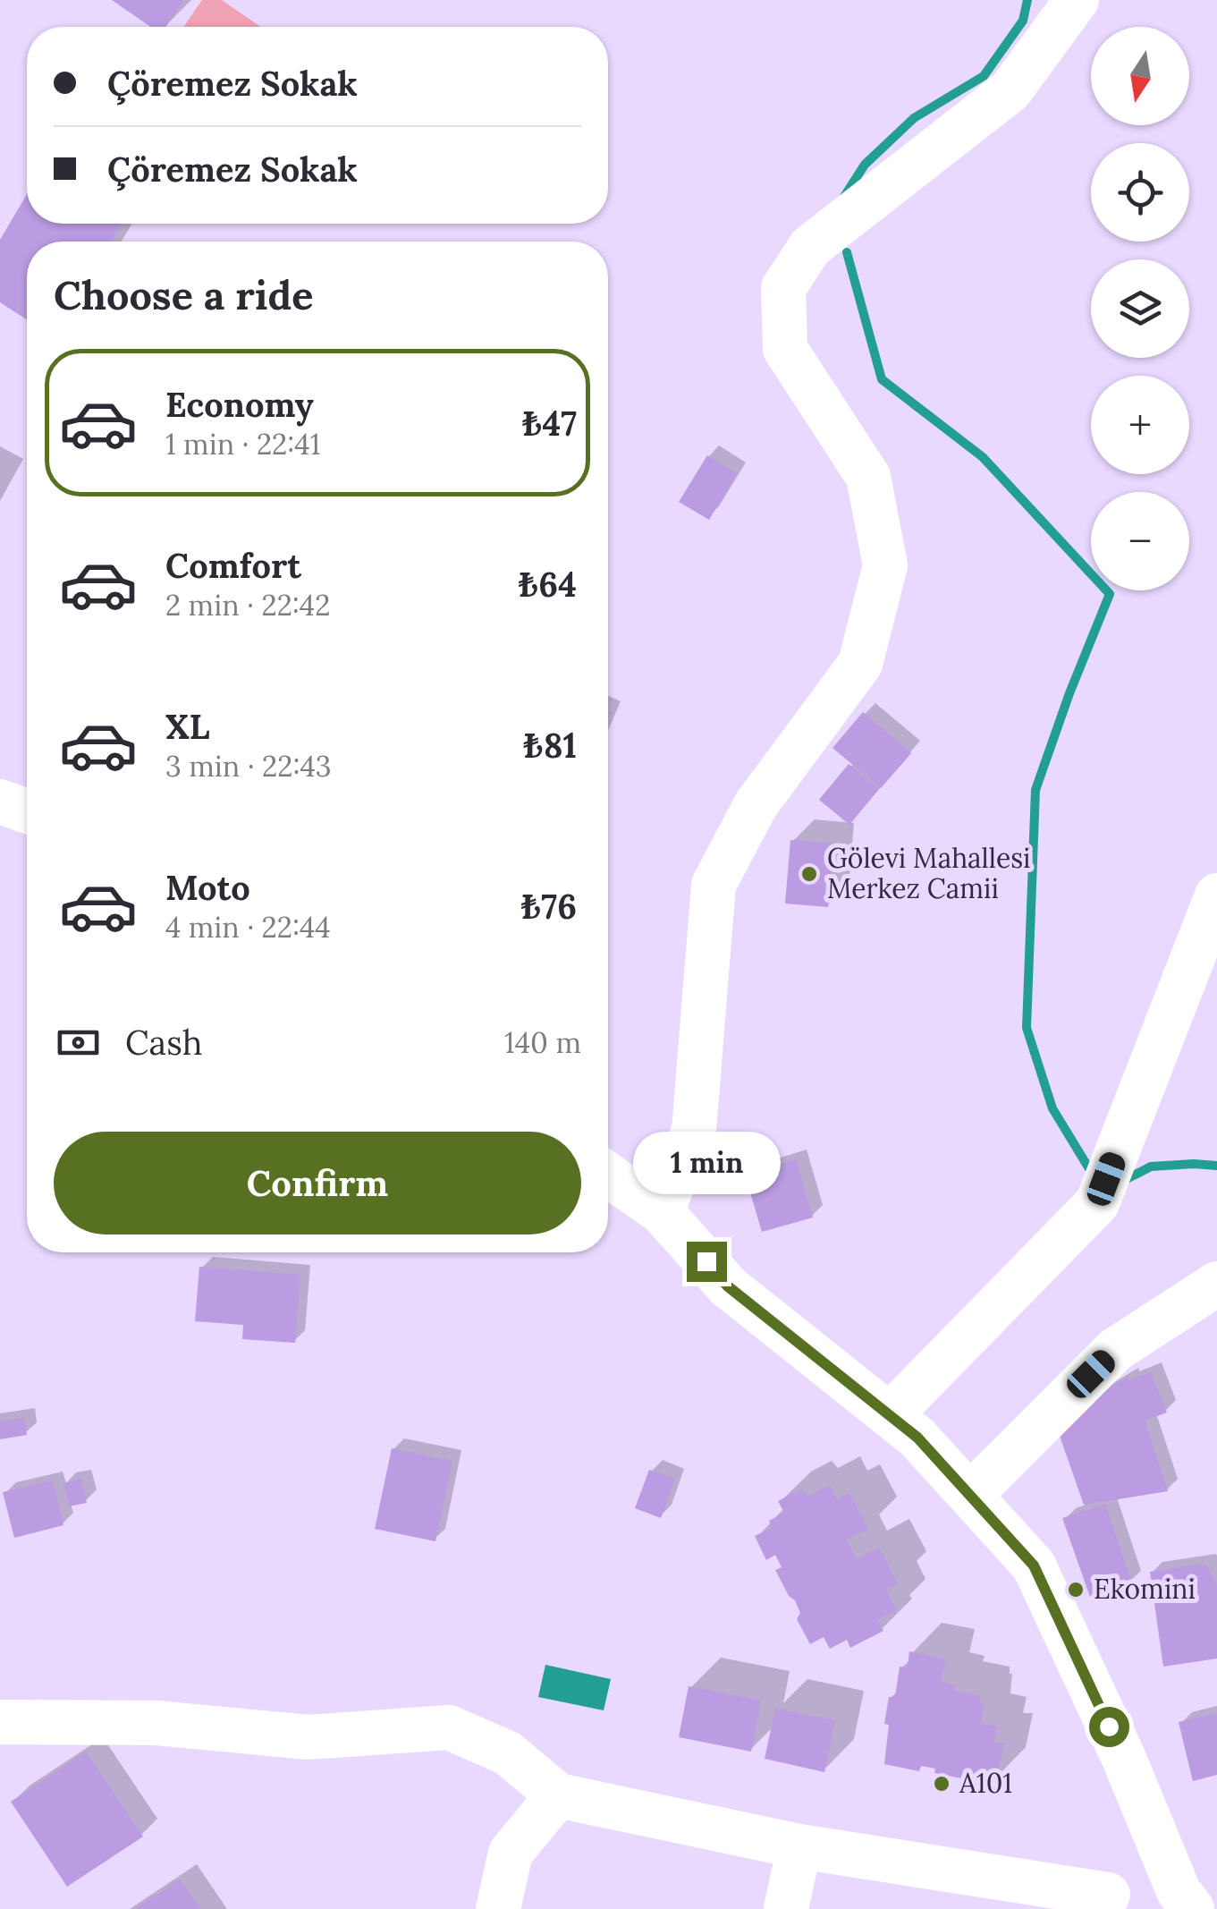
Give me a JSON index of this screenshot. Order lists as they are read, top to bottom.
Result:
{
  "places": ["Gölevi Mahallesi Merkez Camii", "Ekomini", "A101"],
  "north": "bottom",
  "page": {
    "map_buttons": ["+", "−"],
    "banner": ["Çöremez Sokak", "Çöremez Sokak"],
    "heading": "Choose a ride",
    "list": [
      {
        "name": "Economy",
        "note": "1 min · 22:41",
        "value": "₺47"
      },
      {
        "name": "Comfort",
        "note": "2 min · 22:42",
        "value": "₺64"
      },
      {
        "name": "XL",
        "note": "3 min · 22:43",
        "value": "₺81"
      },
      {
        "name": "Moto",
        "note": "4 min · 22:44",
        "value": "₺76"
      }
    ],
    "pay": ["Cash", "140 m"],
    "buttons": "Confirm",
    "bubble": "1 min"
  }
}
